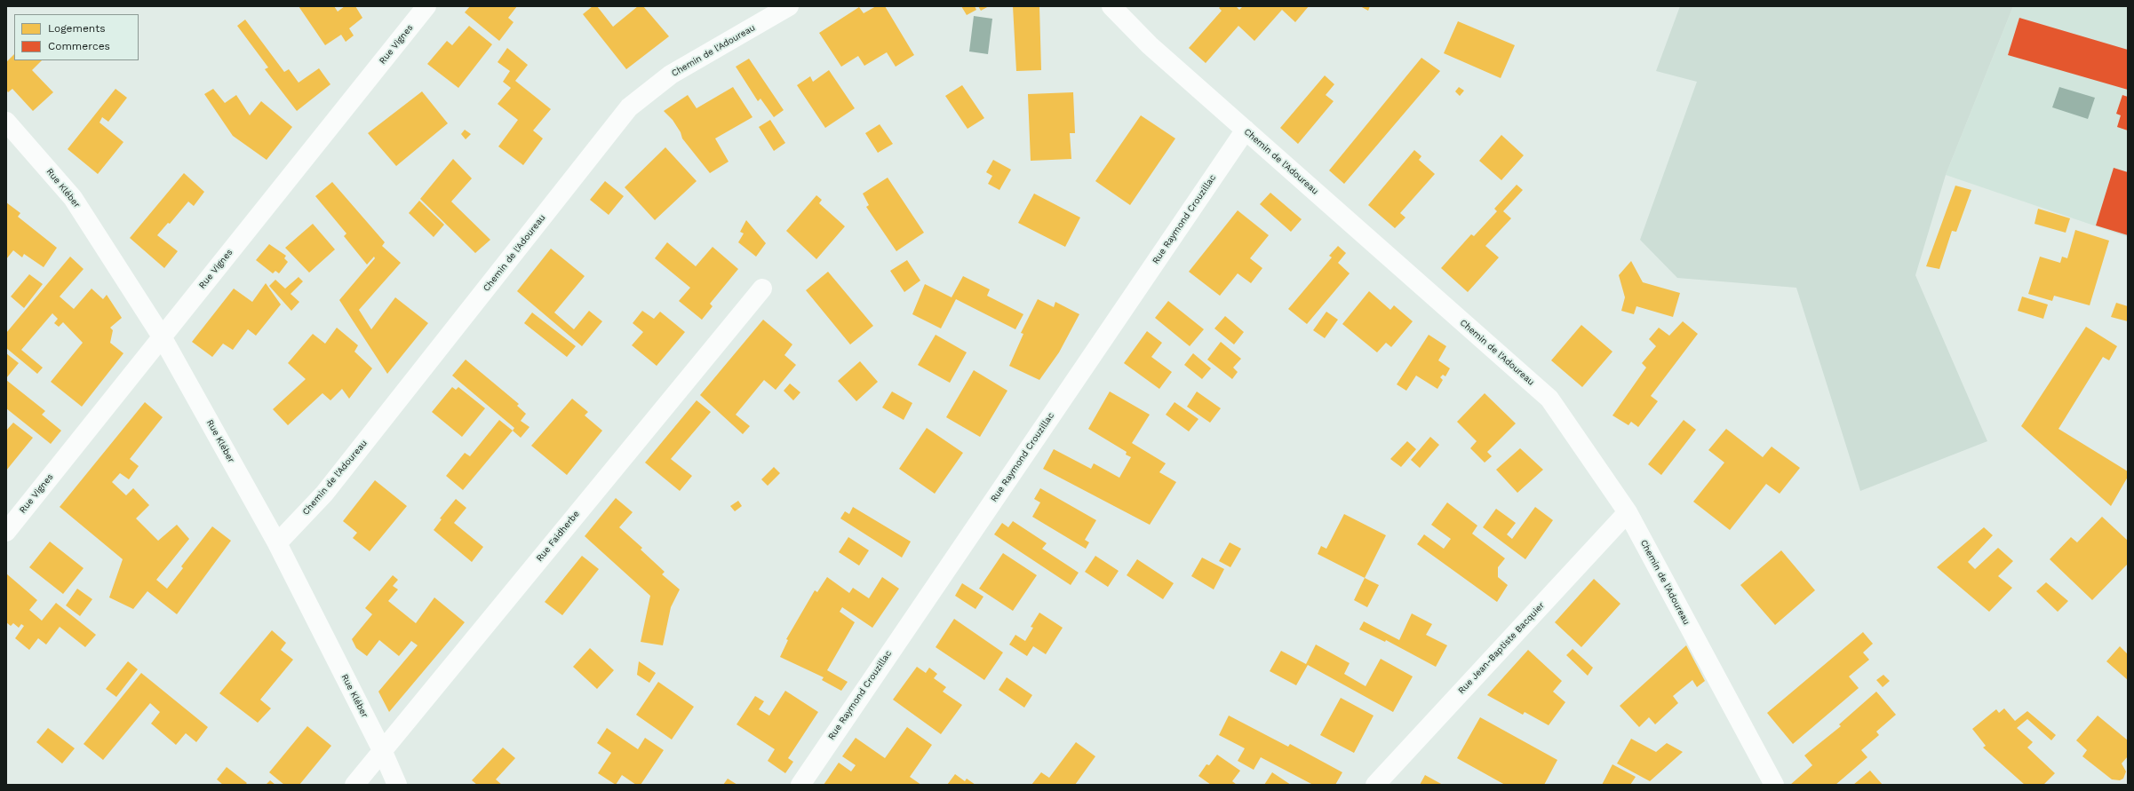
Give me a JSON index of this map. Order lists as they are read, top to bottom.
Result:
{
  "streets": {
    "street": [
      "Rue Vignes",
      "Chemin de l'Adoureau",
      "Rue Kléber",
      "Rue Raymond Crouzillac",
      "Rue Faidherbe",
      "Rue Jean-Baptiste Bacquier"
    ]
  },
  "crossings": [
    ["Rue Vignes", "Rue Kléber"],
    ["Chemin de l'Adoureau", "Rue Kléber"],
    ["Chemin de l'Adoureau", "Rue Raymond Crouzillac"],
    ["Chemin de l'Adoureau", "Rue Jean-Baptiste Bacquier"],
    ["Rue Kléber", "Rue Faidherbe"]
  ],
  "legend": ["Logements", "Commerces"]
}
